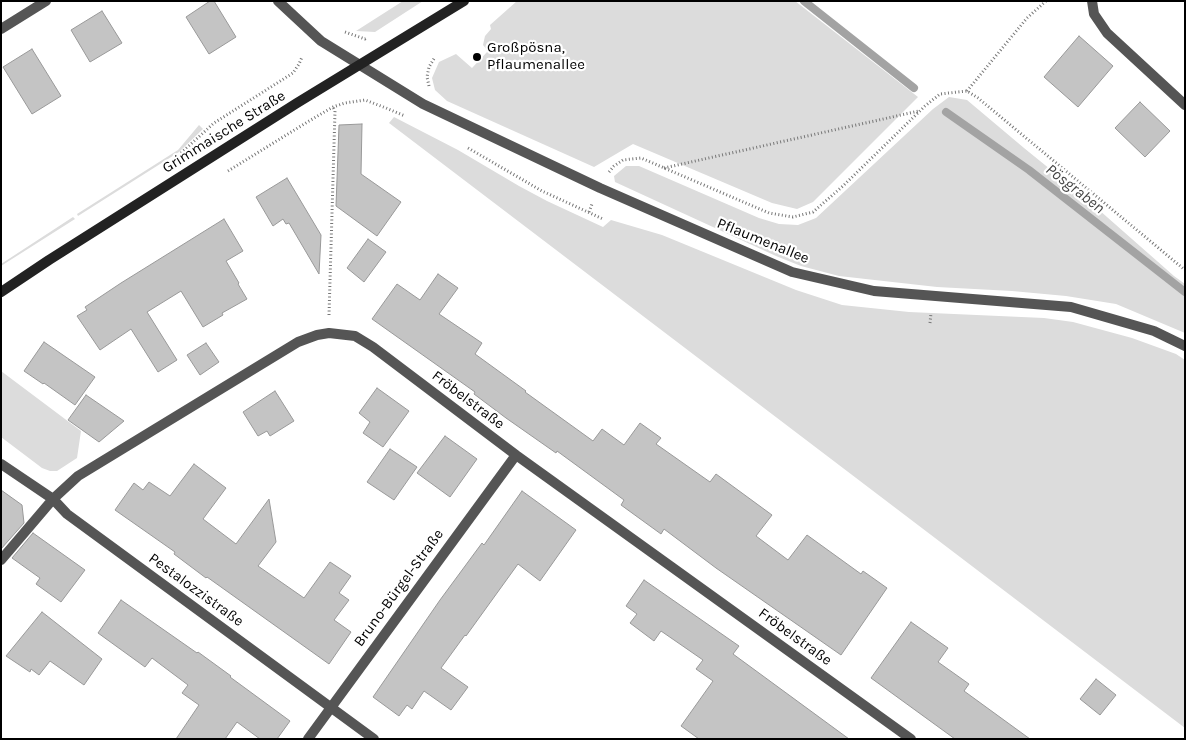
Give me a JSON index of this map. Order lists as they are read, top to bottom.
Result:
{
  "streets": {
    "main road": ["Grimmaische Straße"],
    "street": [
      "Pflaumenallee",
      "Fröbelstraße",
      "Bruno-Bürgel-Straße",
      "Pestalozzistraße"
    ]
  },
  "crossings": [
    ["Grimmaische Straße", "Pflaumenallee"],
    ["Fröbelstraße", "Bruno-Bürgel-Straße"],
    ["Fröbelstraße", "Pestalozzistraße"],
    ["Bruno-Bürgel-Straße", "Pestalozzistraße"]
  ],
  "water": ["Pösgraben"],
  "places": ["Großpösna, Pflaumenallee"]
}
